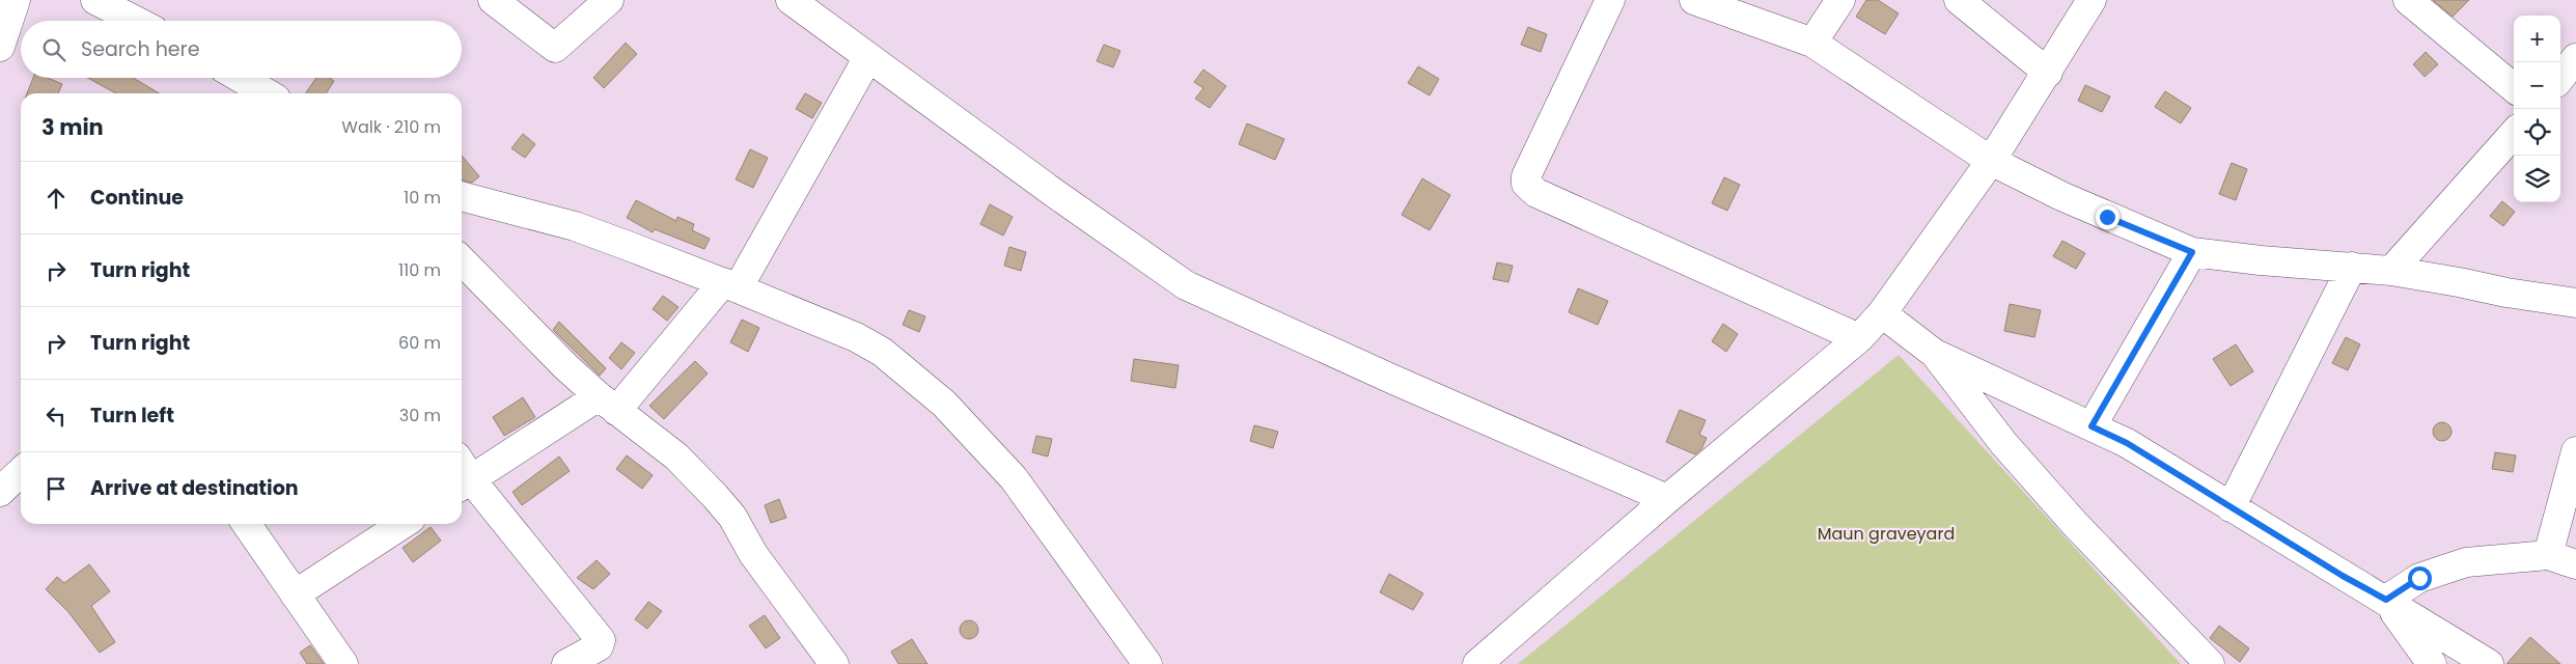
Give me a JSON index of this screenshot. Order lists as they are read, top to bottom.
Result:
{
  "parks": ["Maun graveyard"],
  "page": {
    "map_buttons": ["+", "−"],
    "search": "Search here",
    "heading": ["3 min", "Walk · 210 m"],
    "list": [
      ["Continue", "10 m"],
      ["Turn right", "110 m"],
      ["Turn right", "60 m"],
      ["Turn left", "30 m"],
      "Arrive at destination"
    ]
  }
}
